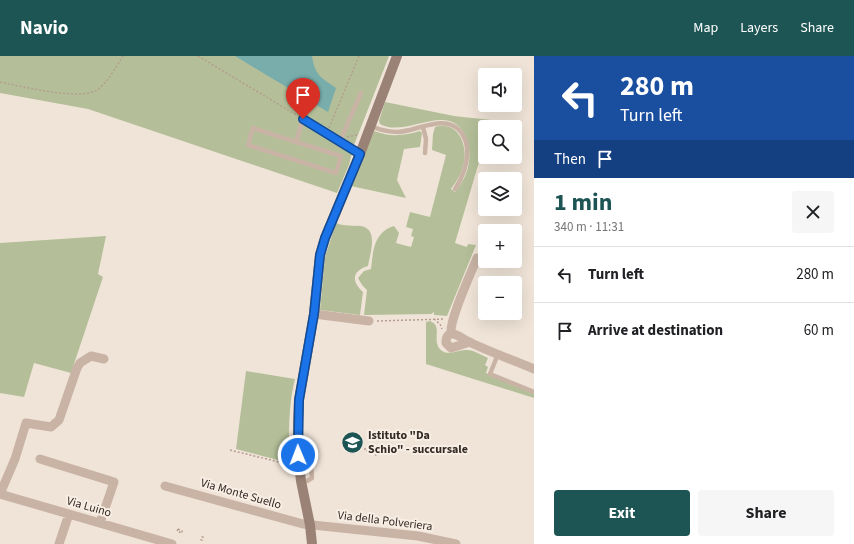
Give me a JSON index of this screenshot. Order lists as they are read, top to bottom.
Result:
{
  "streets": {
    "street": ["Via Monte Suello", "Via Luino", "Via della Polveriera"]
  },
  "crossings": [
    ["Via Monte Suello", "Via della Polveriera"]
  ],
  "places": {
    "school or university": ["Istituto \"Da Schio\" - succursale"]
  },
  "page": {
    "header": "Navio",
    "nav": ["Map", "Layers", "Share"],
    "turn": ["280 m", "Turn left"],
    "map_buttons": ["+", "−"],
    "then": "Then",
    "heading": ["1 min", "340 m · 11:31"],
    "list": [
      {
        "name": "Turn left",
        "value": "280 m"
      },
      {
        "name": "Arrive at destination",
        "value": "60 m"
      }
    ],
    "buttons": ["Exit", "Share"]
  }
}
